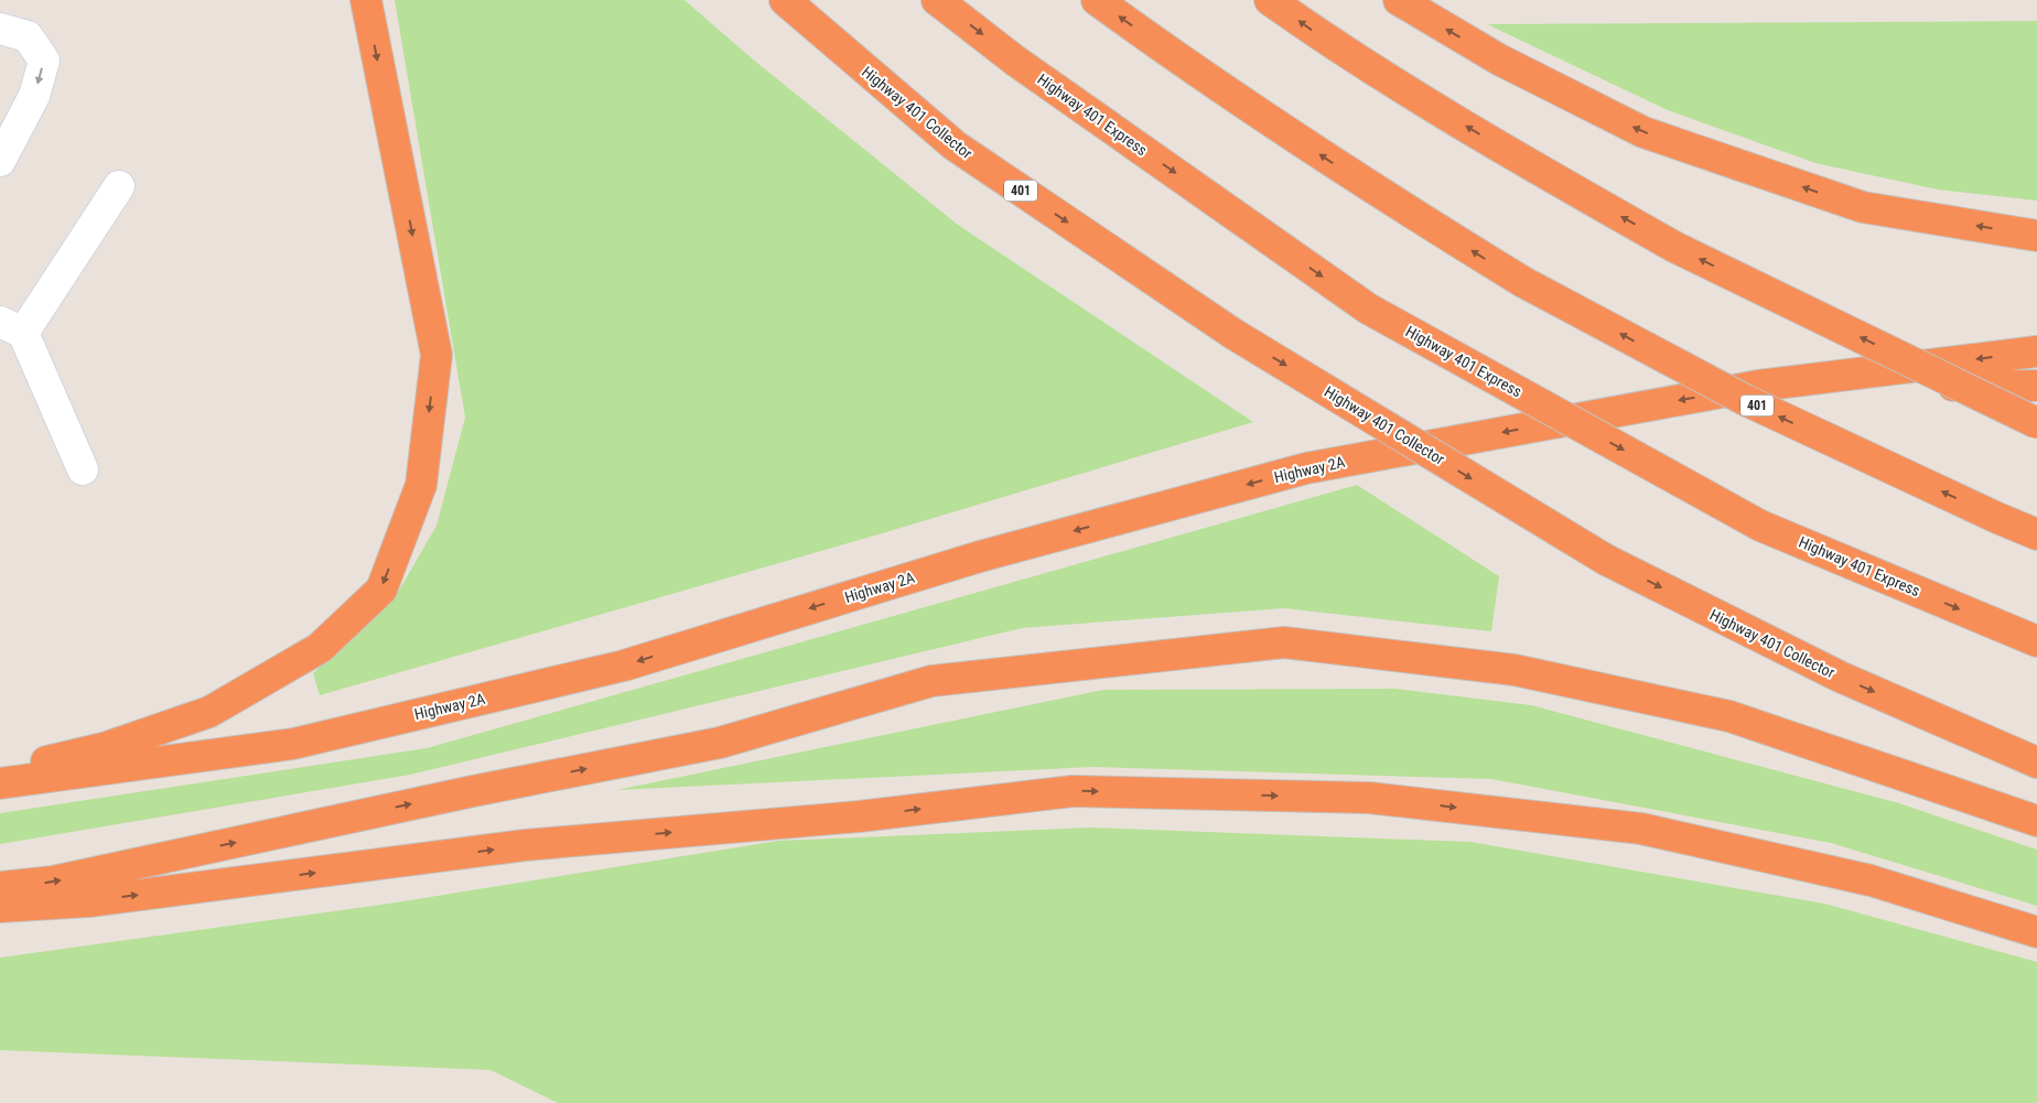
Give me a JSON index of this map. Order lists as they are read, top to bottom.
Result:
{
  "streets": {
    "highway": [
      "Highway 401 Collector",
      "Highway 401 Express",
      "401",
      "Highway 2A"
    ]
  }
}
